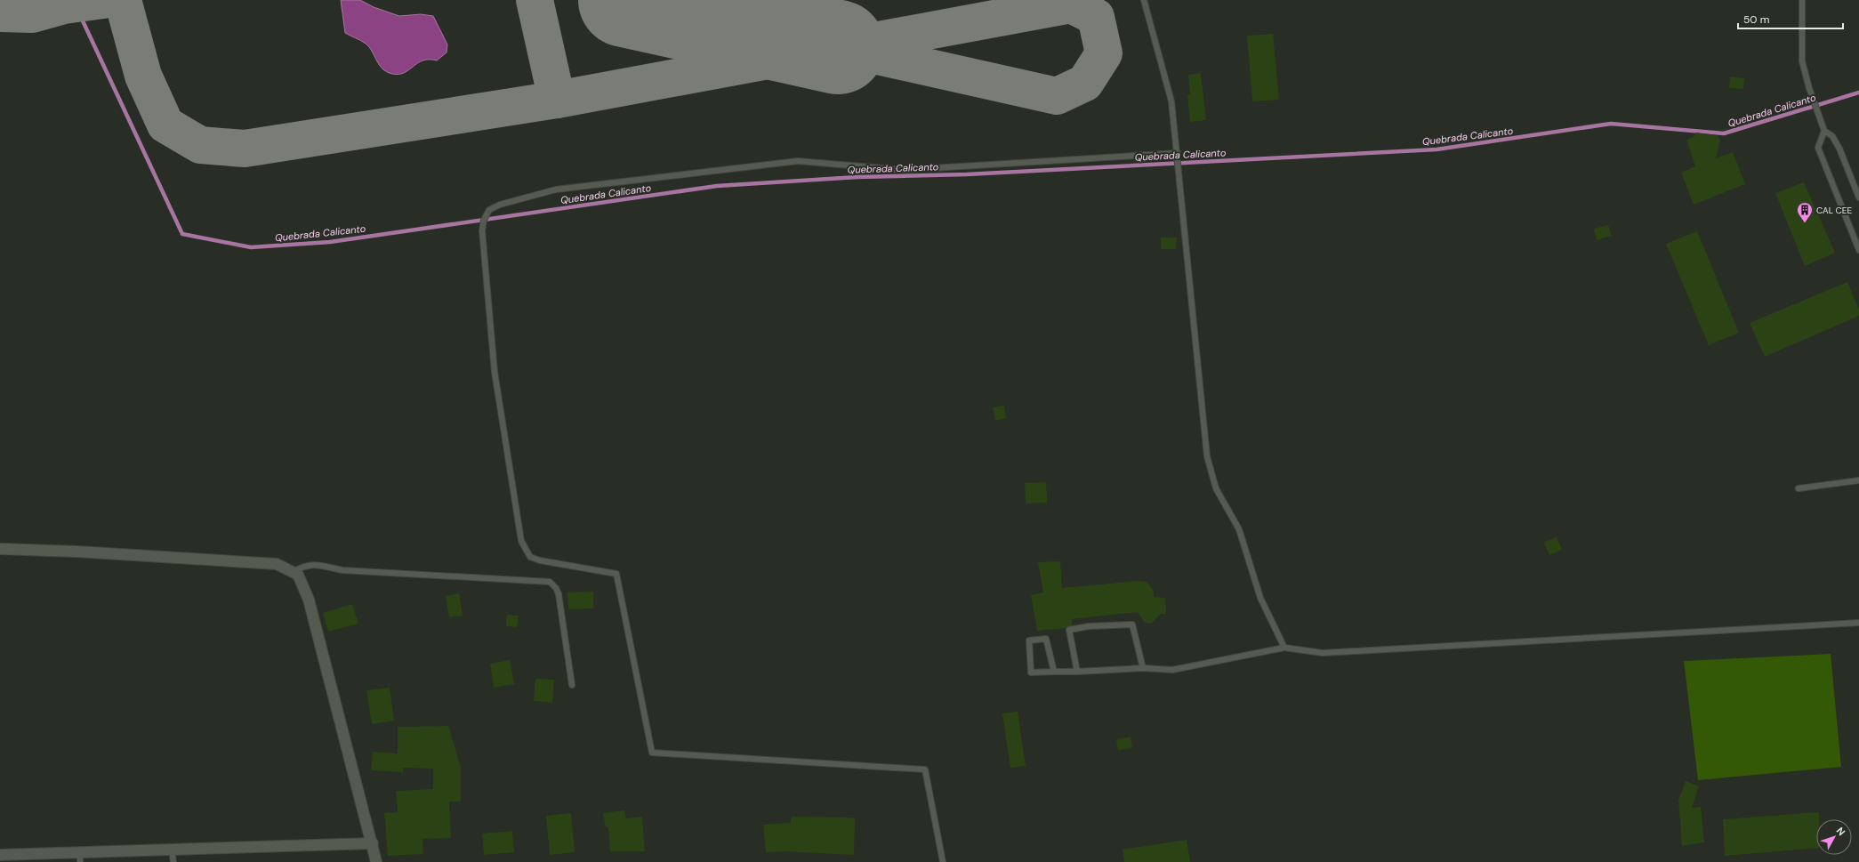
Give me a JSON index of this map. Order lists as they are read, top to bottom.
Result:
{
  "water": ["Quebrada Calicanto"],
  "places": {
    "building": ["CAL CEE"]
  },
  "scale_bar": "50 m",
  "north": "top right"
}
